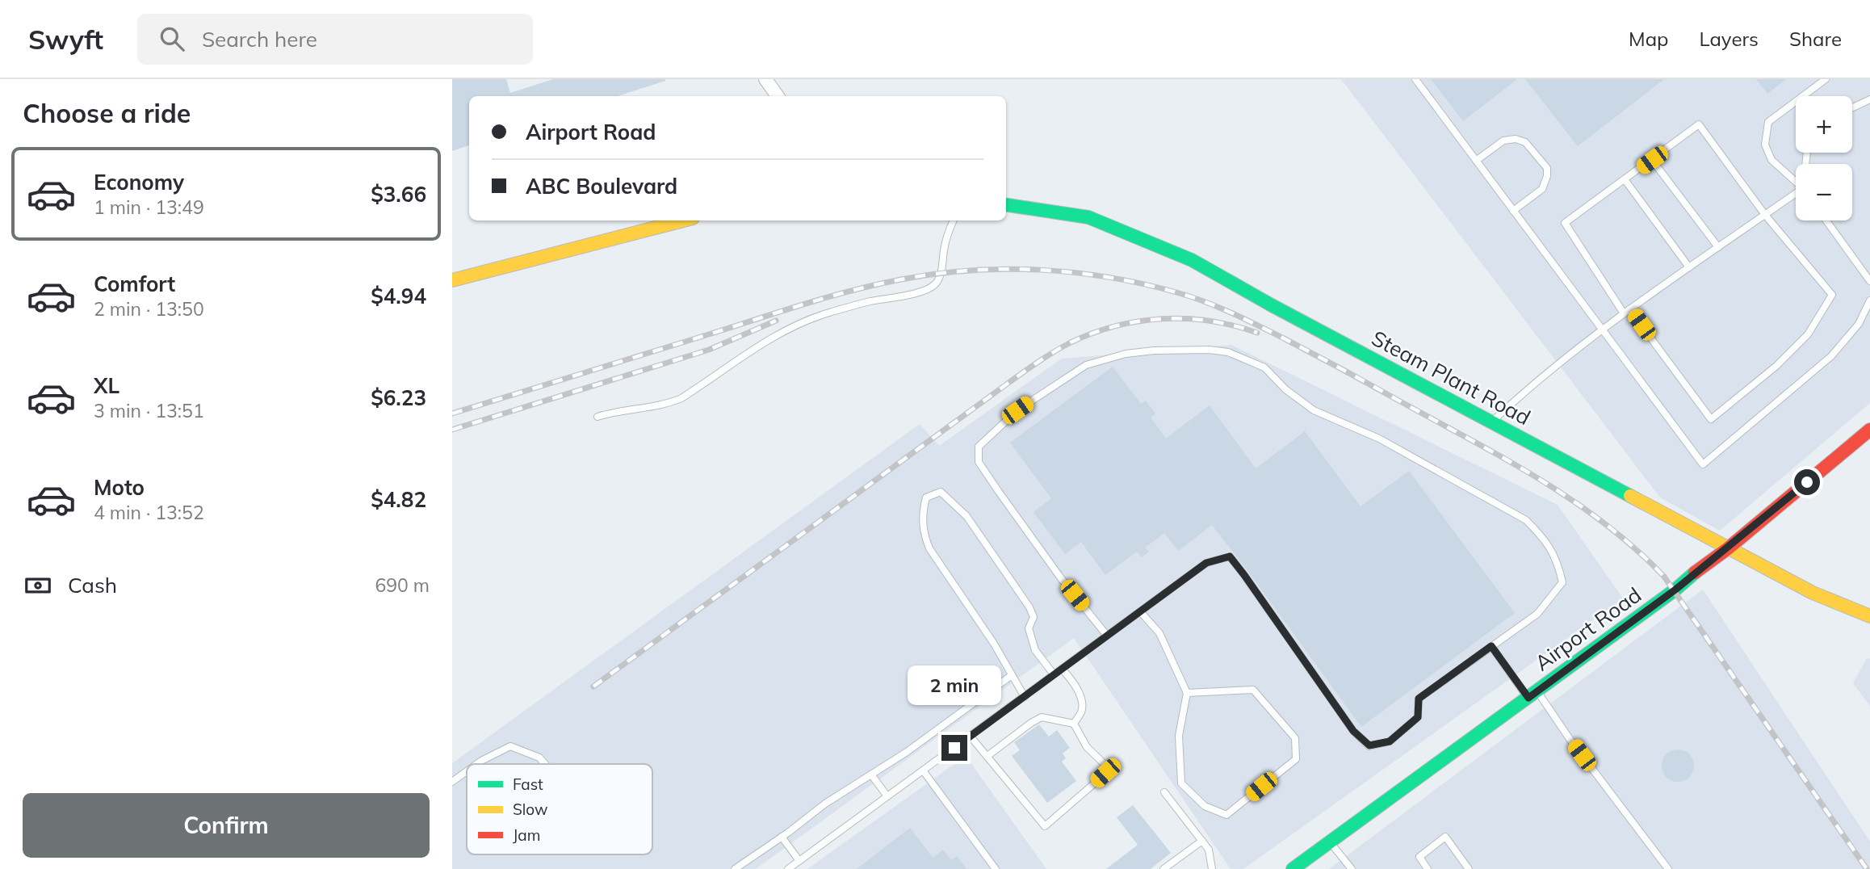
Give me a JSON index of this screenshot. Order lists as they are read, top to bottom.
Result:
{
  "streets": {
    "main road": ["Steam Plant Road", "Airport Road"]
  },
  "crossings": [
    ["Steam Plant Road", "Airport Road"]
  ],
  "legend": ["Fast", "Slow", "Jam"],
  "page": {
    "header": "Swyft",
    "search": "Search here",
    "nav": ["Map", "Layers", "Share"],
    "heading": "Choose a ride",
    "map_buttons": ["+", "−"],
    "banner": ["Airport Road", "ABC Boulevard"],
    "list": [
      {
        "name": "Economy",
        "note": "1 min · 13:49",
        "value": "$3.66"
      },
      {
        "name": "Comfort",
        "note": "2 min · 13:50",
        "value": "$4.94"
      },
      {
        "name": "XL",
        "note": "3 min · 13:51",
        "value": "$6.23"
      },
      {
        "name": "Moto",
        "note": "4 min · 13:52",
        "value": "$4.82"
      }
    ],
    "pay": ["Cash", "690 m"],
    "bubble": "2 min",
    "buttons": "Confirm"
  }
}
